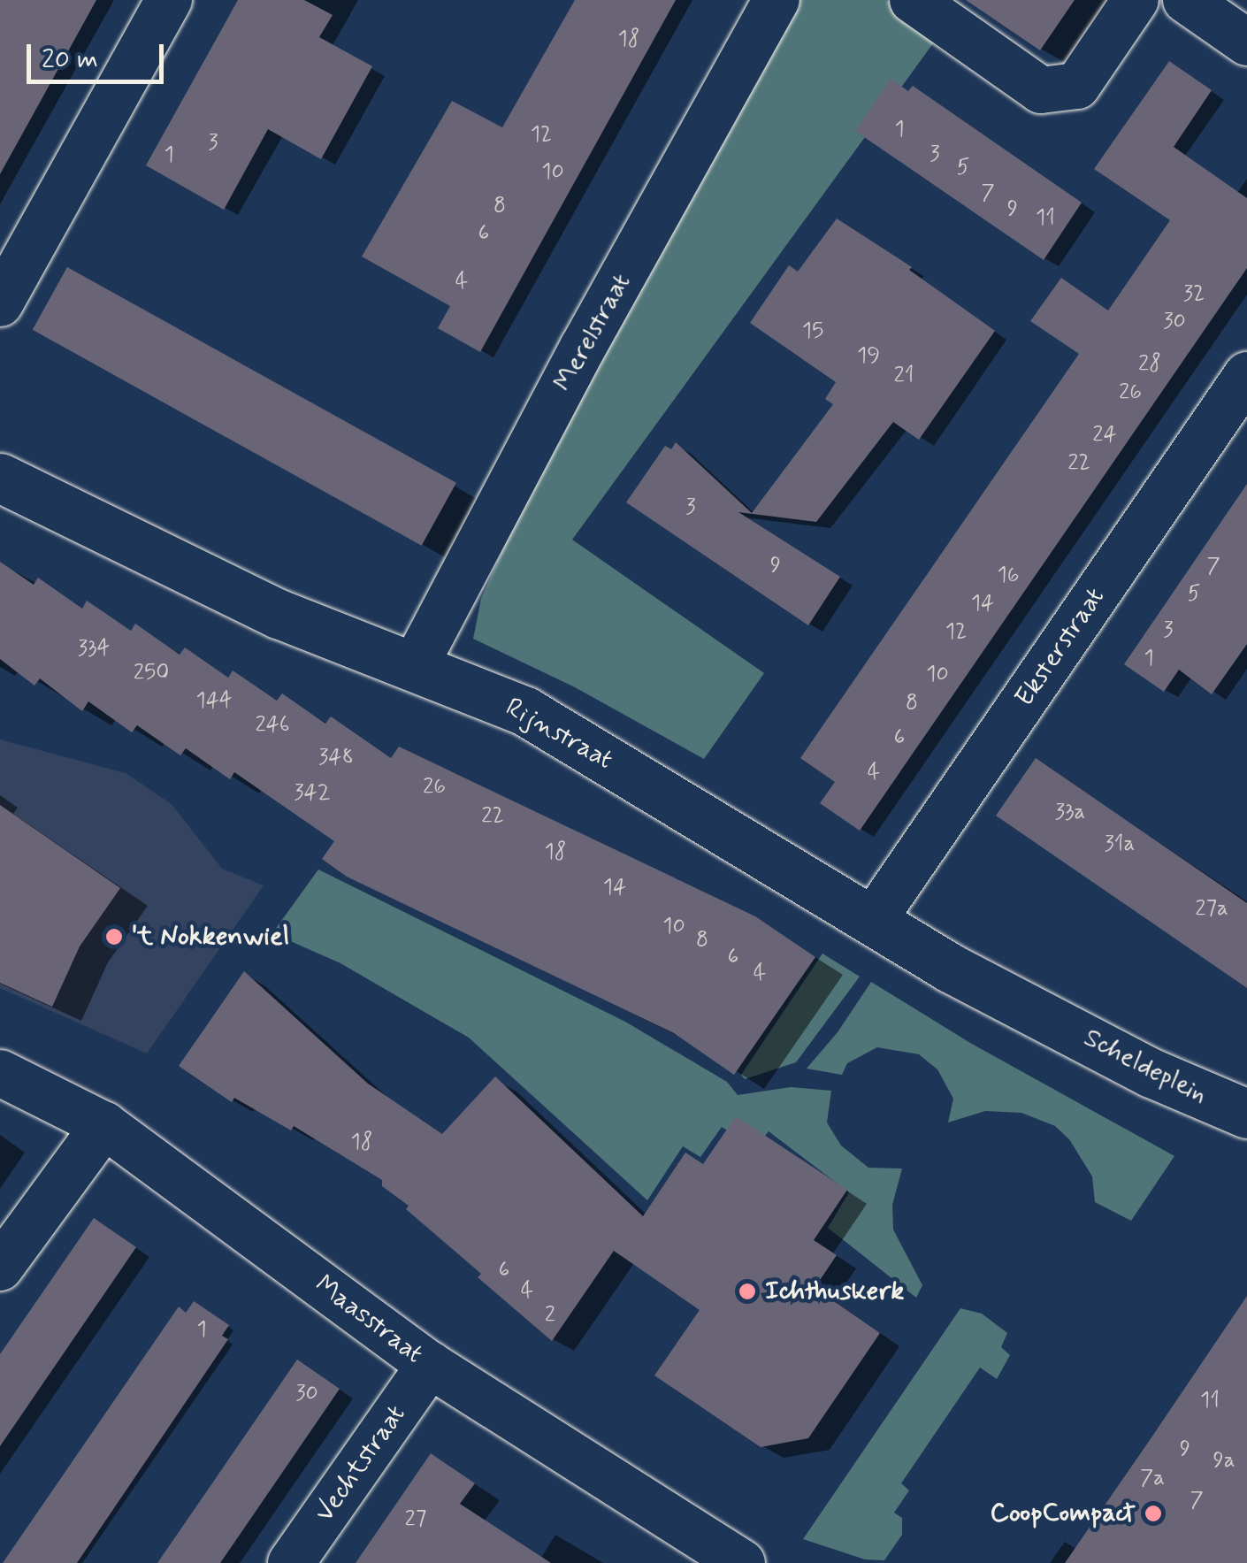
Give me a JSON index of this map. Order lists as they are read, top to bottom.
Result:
{
  "streets": {
    "street": [
      "Merelstraat",
      "Eksterstraat",
      "Rijnstraat",
      "Scheldeplein",
      "Maasstraat",
      "Vechtstraat"
    ]
  },
  "crossings": [
    ["Merelstraat", "Rijnstraat"],
    ["Eksterstraat", "Rijnstraat"],
    ["Rijnstraat", "Scheldeplein"],
    ["Maasstraat", "Vechtstraat"]
  ],
  "places": ["'t Nokkenwiel", "Ichthuskerk", "CoopCompact"],
  "house_numbers": [
    "18",
    "1",
    "12",
    "3",
    "3",
    "1",
    "5",
    "10",
    "7",
    "8",
    "9",
    "11",
    "6",
    "4",
    "32",
    "30",
    "15",
    "19",
    "28",
    "21",
    "26",
    "24",
    "22",
    "3",
    "9",
    "7",
    "16",
    "5",
    "14",
    "3",
    "12",
    "334",
    "1",
    "250",
    "10",
    "144",
    "8",
    "246",
    "6",
    "348",
    "4",
    "26",
    "342",
    "33a",
    "22",
    "31a",
    "18",
    "14",
    "27a",
    "10",
    "8",
    "6",
    "4",
    "18",
    "6",
    "4",
    "2",
    "1",
    "30",
    "11",
    "9",
    "9a",
    "7a",
    "7",
    "27"
  ],
  "scale_bar": "20 m"
}
